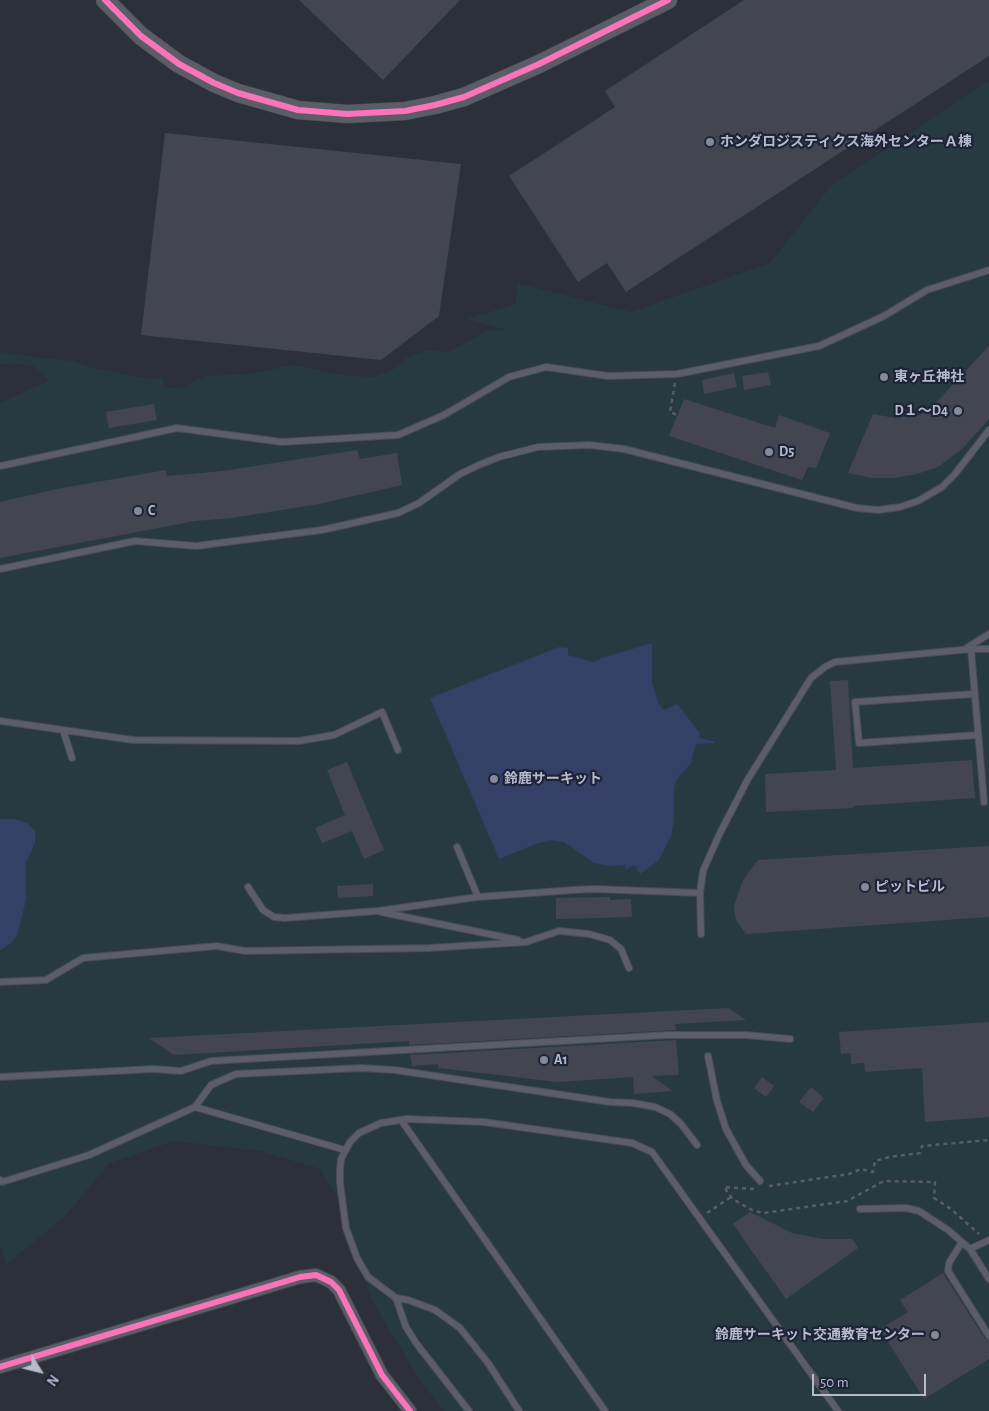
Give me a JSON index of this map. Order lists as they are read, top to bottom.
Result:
{
  "places": [
    "ホンダロジスティクス海外センターＡ棟",
    "東ヶ丘神社",
    "D１～D4",
    "D5",
    "C",
    "鈴鹿サーキット",
    "ピットビル",
    "A1",
    "鈴鹿サーキット交通教育センター"
  ],
  "scale_bar": "50 m",
  "north": "bottom right"
}
